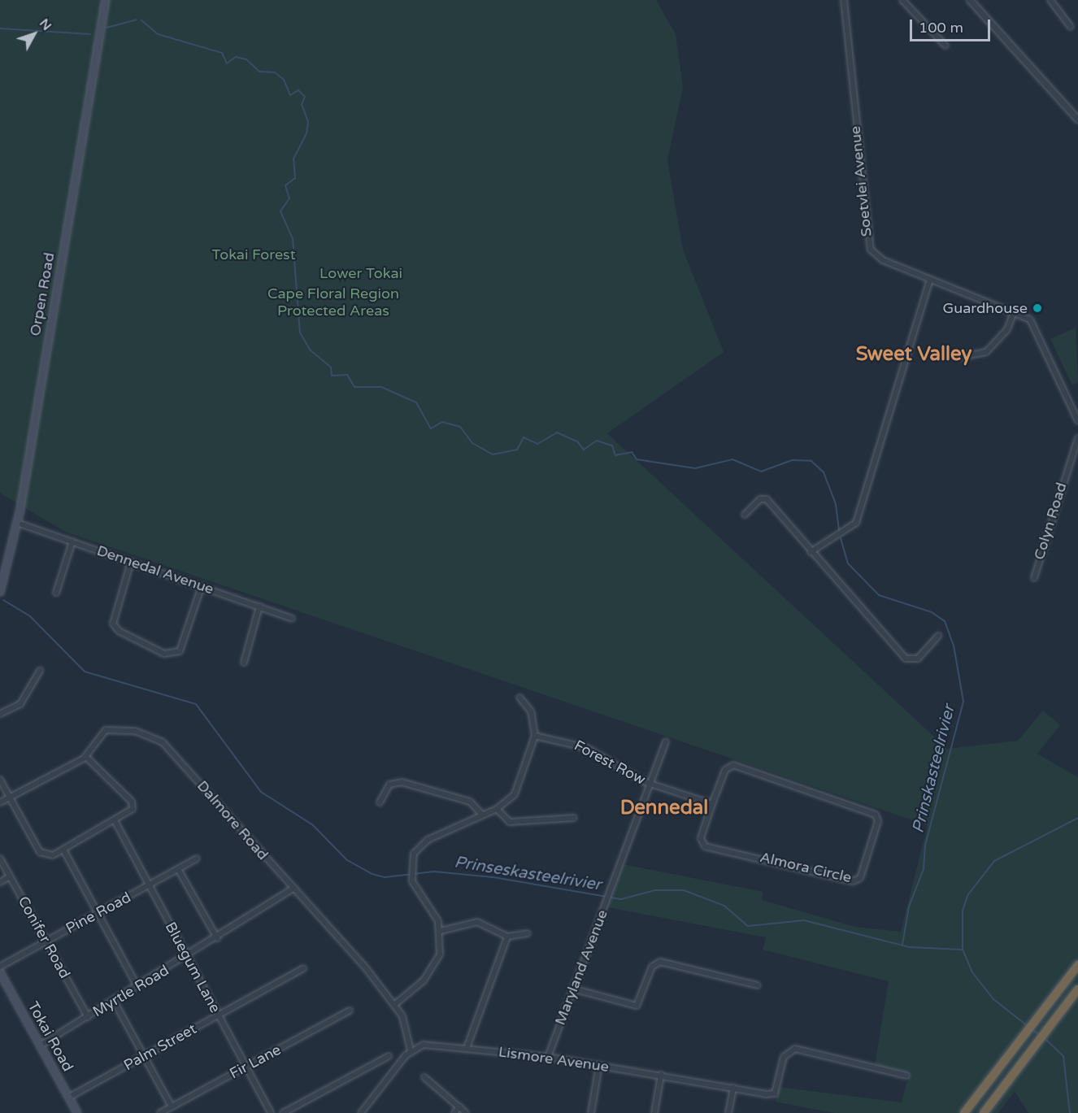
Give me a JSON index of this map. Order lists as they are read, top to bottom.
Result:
{
  "streets": {
    "main road": ["Orpen Road", "Tokai Road"],
    "street": [
      "Soetvlei Avenue",
      "Colyn Road",
      "Dennedal Avenue",
      "Forest Row",
      "Dalmore Road",
      "Almora Circle",
      "Pine Road",
      "Conifer Road",
      "Bluegum Lane",
      "Maryland Avenue",
      "Myrtle Road",
      "Palm Street",
      "Lismore Avenue",
      "Fir Lane"
    ]
  },
  "crossings": [
    ["Orpen Road", "Dennedal Avenue"],
    ["Forest Row", "Almora Circle"],
    ["Forest Row", "Maryland Avenue"],
    ["Dalmore Road", "Myrtle Road"],
    ["Dalmore Road", "Lismore Avenue"],
    ["Pine Road", "Conifer Road"],
    ["Pine Road", "Bluegum Lane"],
    ["Conifer Road", "Myrtle Road"],
    ["Bluegum Lane", "Myrtle Road"],
    ["Bluegum Lane", "Palm Street"],
    ["Bluegum Lane", "Fir Lane"],
    ["Maryland Avenue", "Lismore Avenue"],
    ["Myrtle Road", "Tokai Road"],
    ["Tokai Road", "Palm Street"]
  ],
  "districts": ["Sweet Valley", "Dennedal"],
  "water": ["Prinskasteelrivier", "Prinseskasteelrivier"],
  "parks": ["Tokai Forest", "Lower Tokai", "Cape Floral Region Protected Areas"],
  "places": ["Guardhouse"],
  "scale_bar": "100 m",
  "north": "top right"
}
